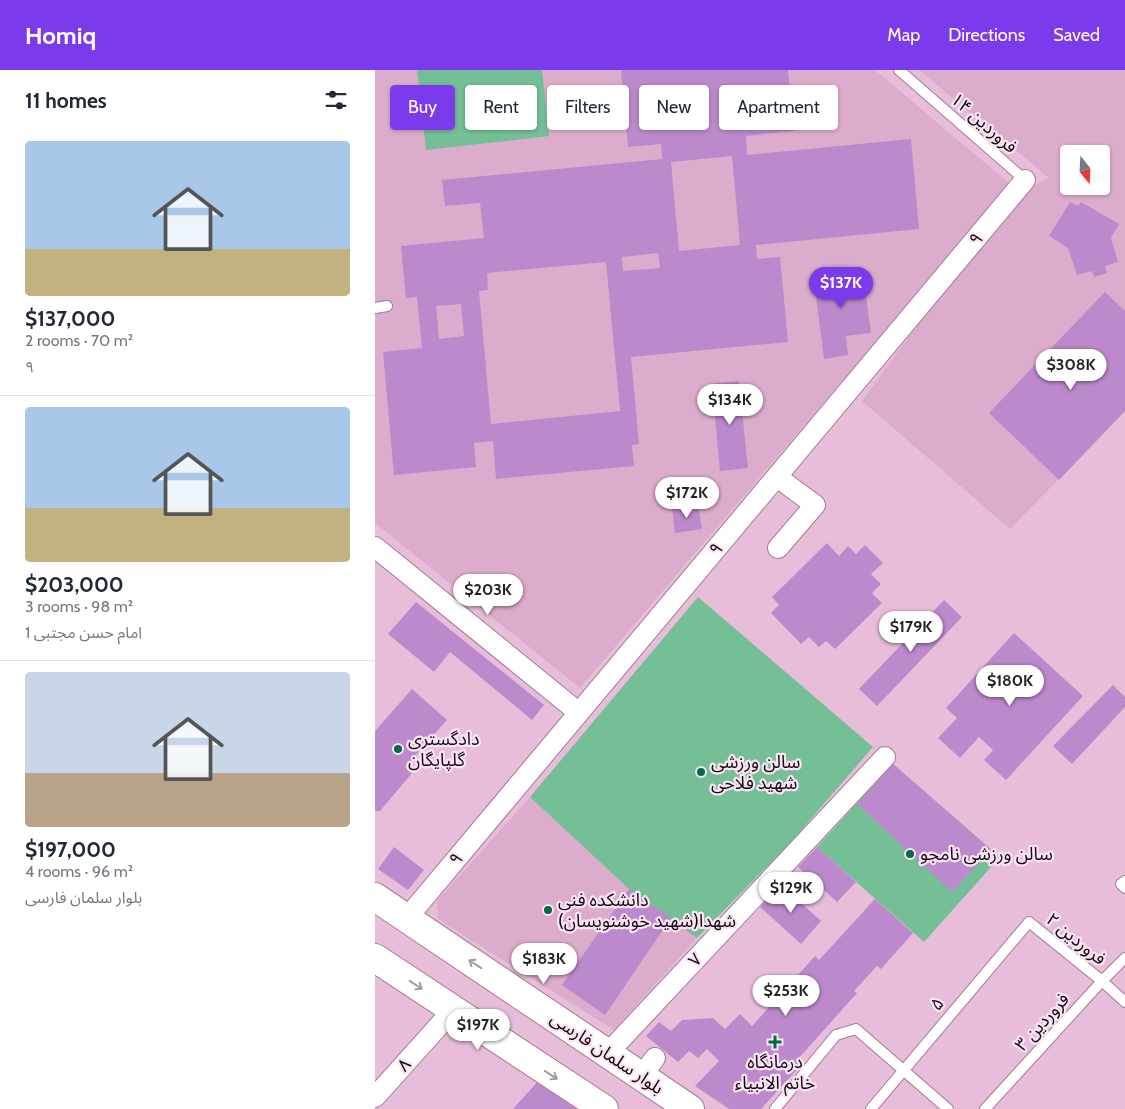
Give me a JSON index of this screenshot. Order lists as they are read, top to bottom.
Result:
{
  "streets": {
    "main road": ["بلوار سلمان فارسی"],
    "street": ["۹", "۷", "۸"],
    "lane": [
      "فروردین ۱۴",
      "فروردین ۲",
      "۵",
      "فروردین ۳"
    ]
  },
  "crossings": [
    ["فروردین ۱۴", "۹"],
    ["۹", "بلوار سلمان فارسی"],
    ["فروردین ۲", "۵"],
    ["فروردین ۲", "فروردین ۳"],
    ["۷", "بلوار سلمان فارسی"]
  ],
  "places": {
    "other": [
      "دادگستری گلپایگان",
      "سالن ورزشی شهید فلاحی",
      "سالن ورزشی نامجو",
      "دانشکده فنی شهدا(شهید خوشنویسان)"
    ],
    "health": ["درمانگاه خاتم الانبیاء"]
  },
  "north": "bottom",
  "page": {
    "header": "Homiq",
    "nav": ["Map", "Directions", "Saved"],
    "heading": "11 homes",
    "chip": [
      "Buy",
      "Rent",
      "Filters",
      "New",
      "Apartment"
    ],
    "list": [
      {
        "name": "$137,000",
        "note": "2 rooms · 70 m² · ۹"
      },
      {
        "name": "$203,000",
        "note": "3 rooms · 98 m² · امام حسن مجتبی 1"
      },
      {
        "name": "$197,000",
        "note": "4 rooms · 96 m² · بلوار سلمان فارسی"
      }
    ],
    "price": [
      "$137K",
      "$308K",
      "$134K",
      "$172K",
      "$203K",
      "$179K",
      "$180K",
      "$129K",
      "$183K",
      "$253K",
      "$197K"
    ]
  }
}
